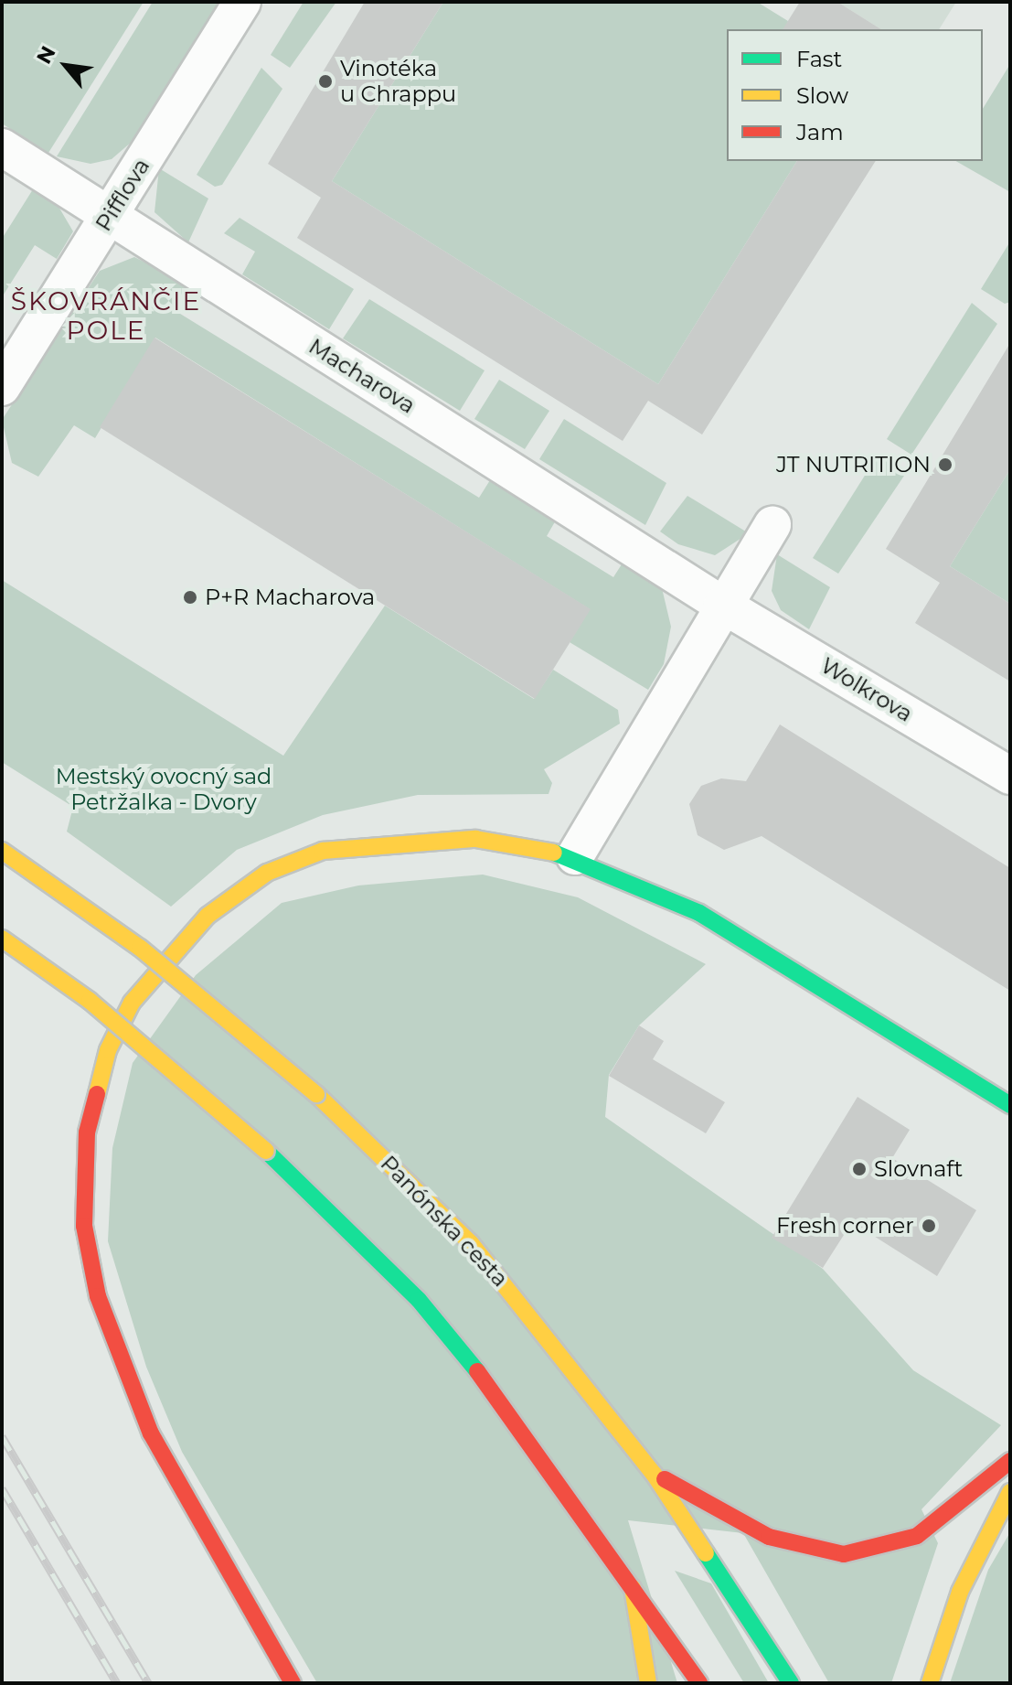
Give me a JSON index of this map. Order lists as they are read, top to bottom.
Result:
{
  "streets": {
    "street": [
      "Pifflova",
      "Macharova",
      "Wolkrova",
      "Panónska cesta"
    ]
  },
  "crossings": [
    ["Pifflova", "Macharova"],
    ["Macharova", "Wolkrova"]
  ],
  "districts": ["ŠKOVRÁNČIE POLE"],
  "parks": ["Mestský ovocný sad Petržalka - Dvory"],
  "places": [
    "Vinotéka u Chrappu",
    "JT NUTRITION",
    "P+R Macharova",
    "Slovnaft",
    "Fresh corner"
  ],
  "legend": ["Fast", "Slow", "Jam"],
  "north": "top left"
}
